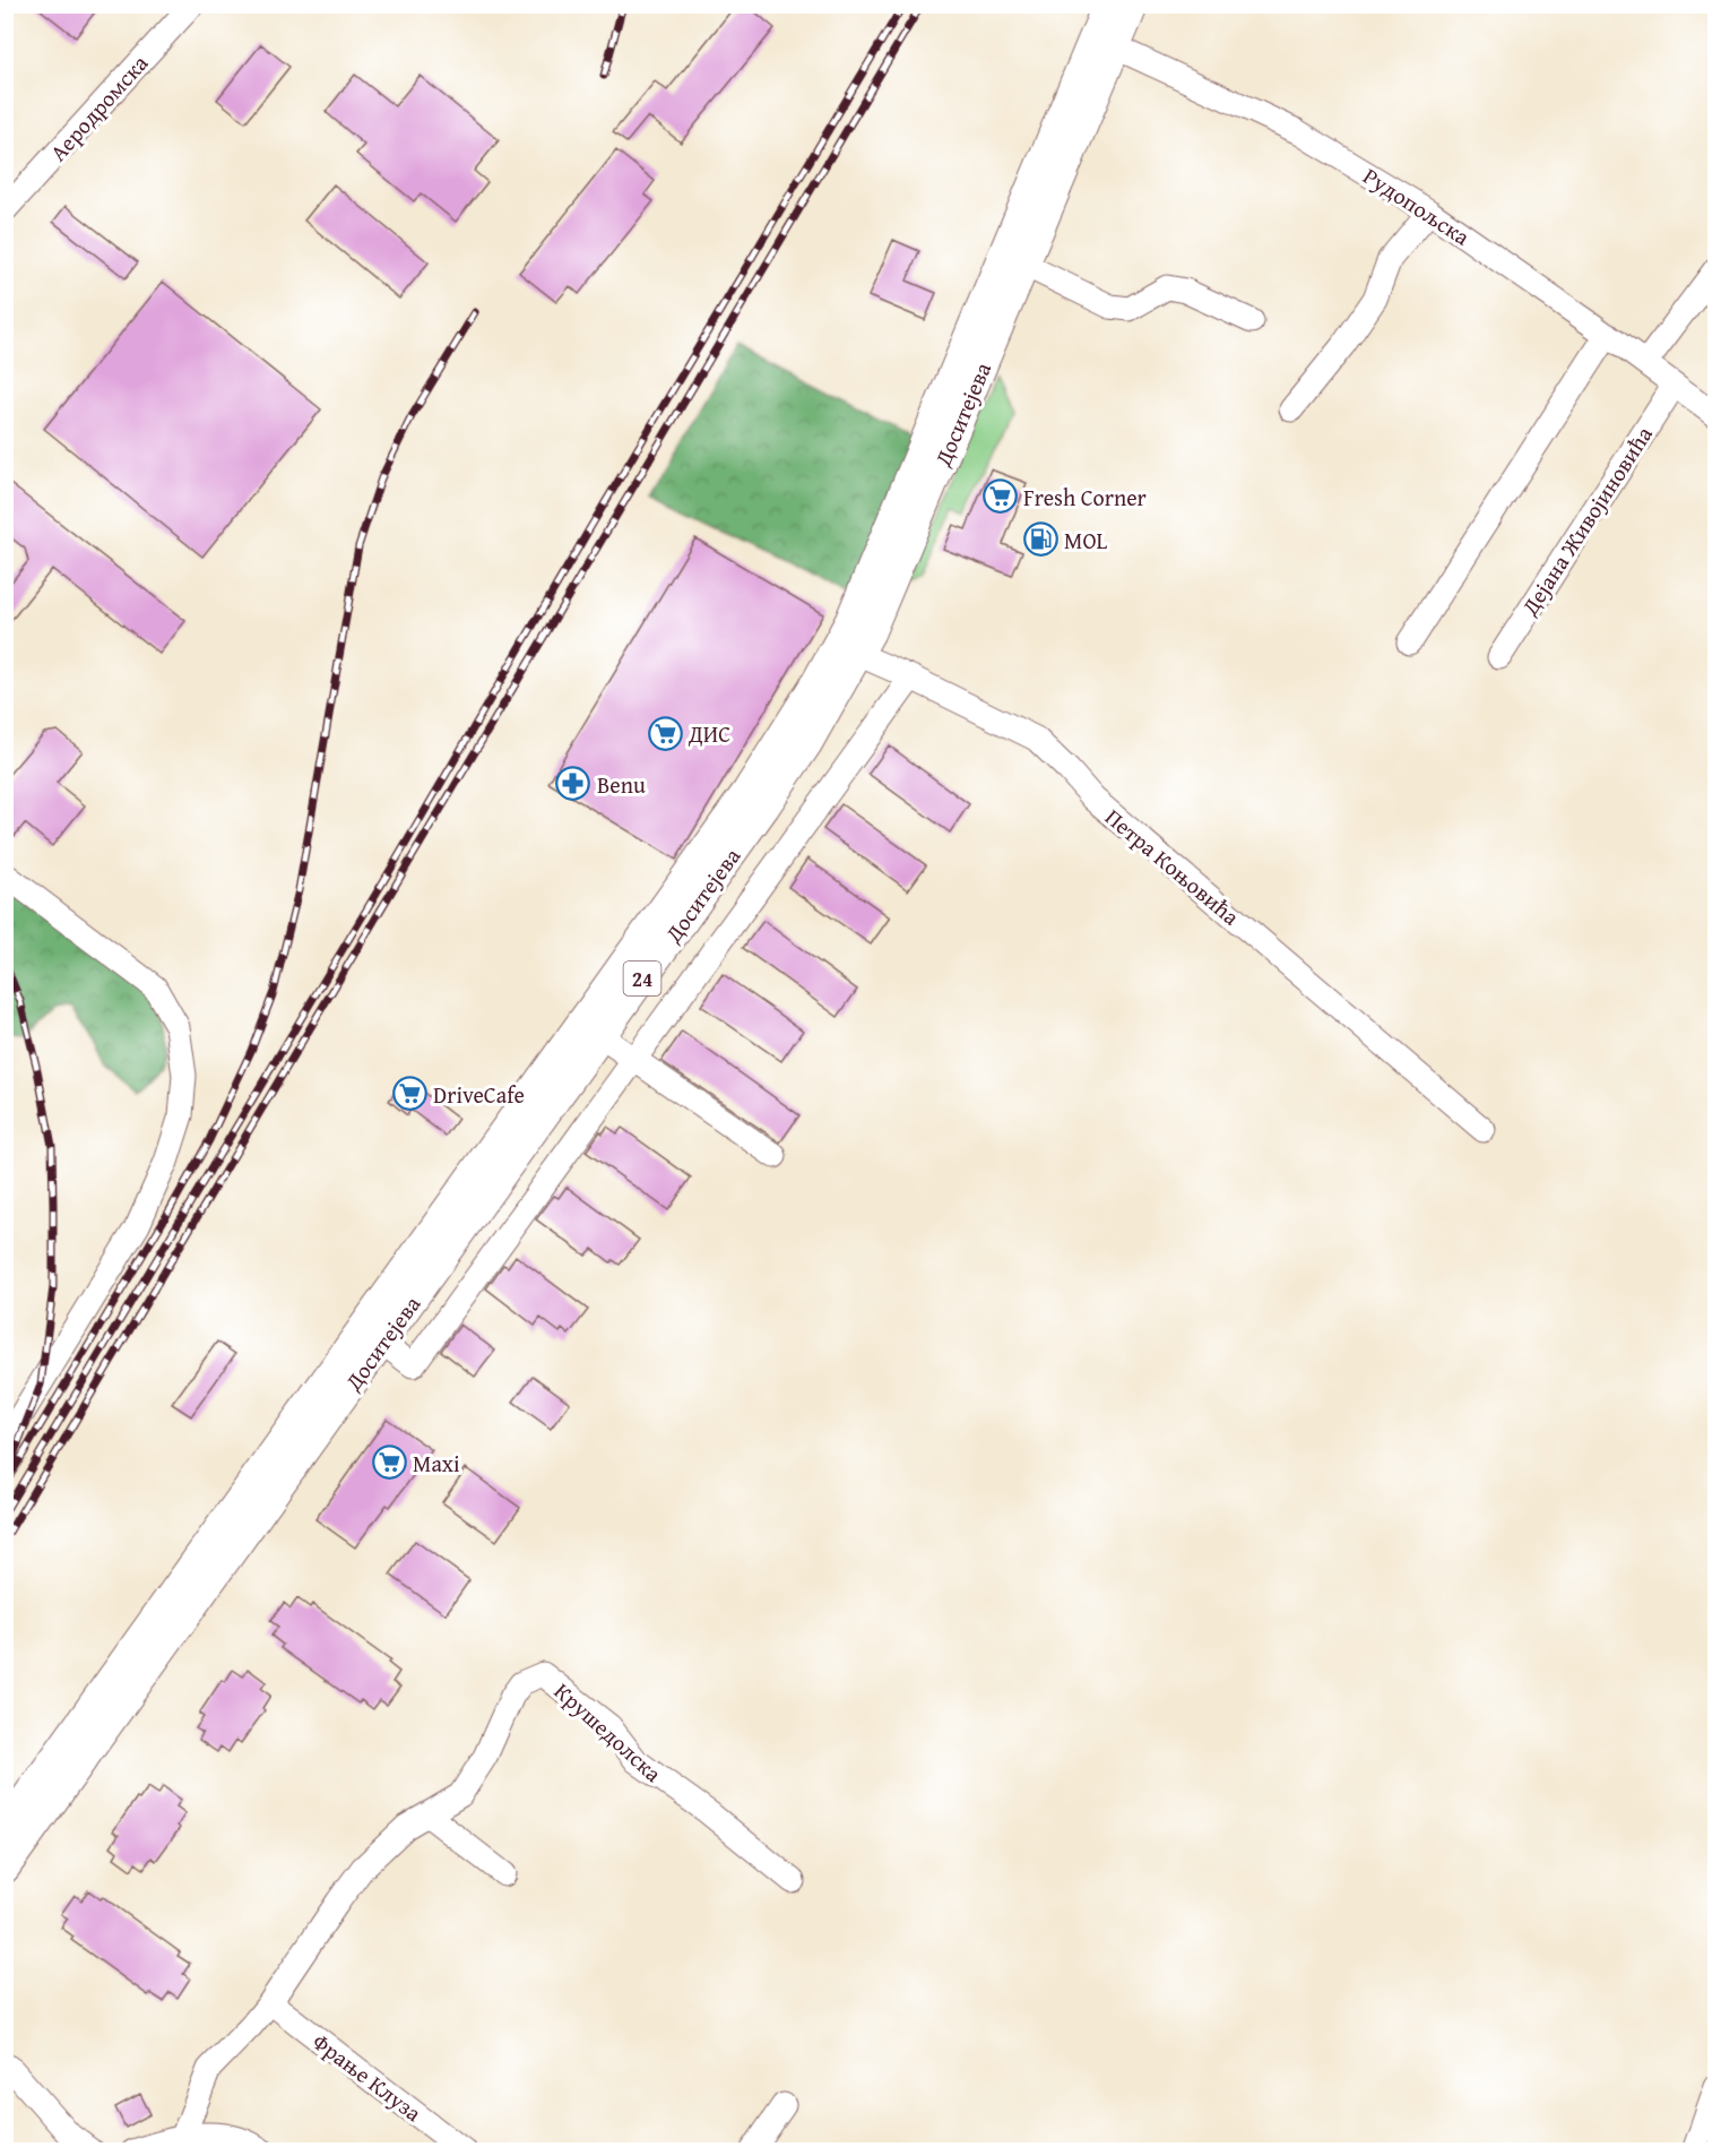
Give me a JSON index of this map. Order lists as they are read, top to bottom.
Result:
{
  "streets": {
    "main road": ["Доситејева", "24"],
    "street": [
      "Аеродромска",
      "Рудопољска",
      "Дејана Живојиновића",
      "Петра Коњовића",
      "Крушедолска",
      "Фрање Клуза"
    ]
  },
  "crossings": [
    ["Рудопољска", "Доситејева"],
    ["Рудопољска", "Дејана Живојиновића"],
    ["Доситејева", "Петра Коњовића"],
    ["Крушедолска", "Фрање Клуза"]
  ],
  "places": {
    "supermarket": [
      "Fresh Corner",
      "ДИС",
      "DriveCafe",
      "Maxi"
    ],
    "fuel station": ["MOL"],
    "pharmacy": ["Benu"]
  }
}
